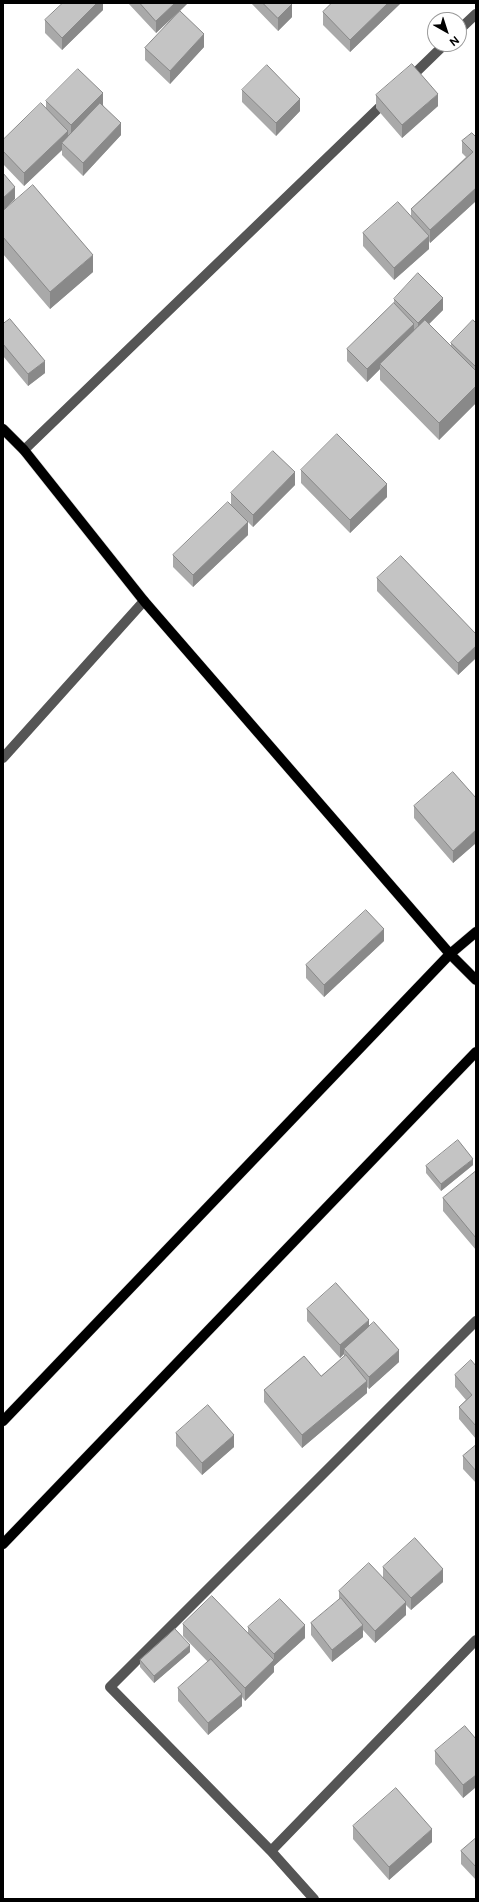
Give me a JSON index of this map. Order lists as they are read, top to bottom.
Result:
{
  "north": "bottom right"
}
